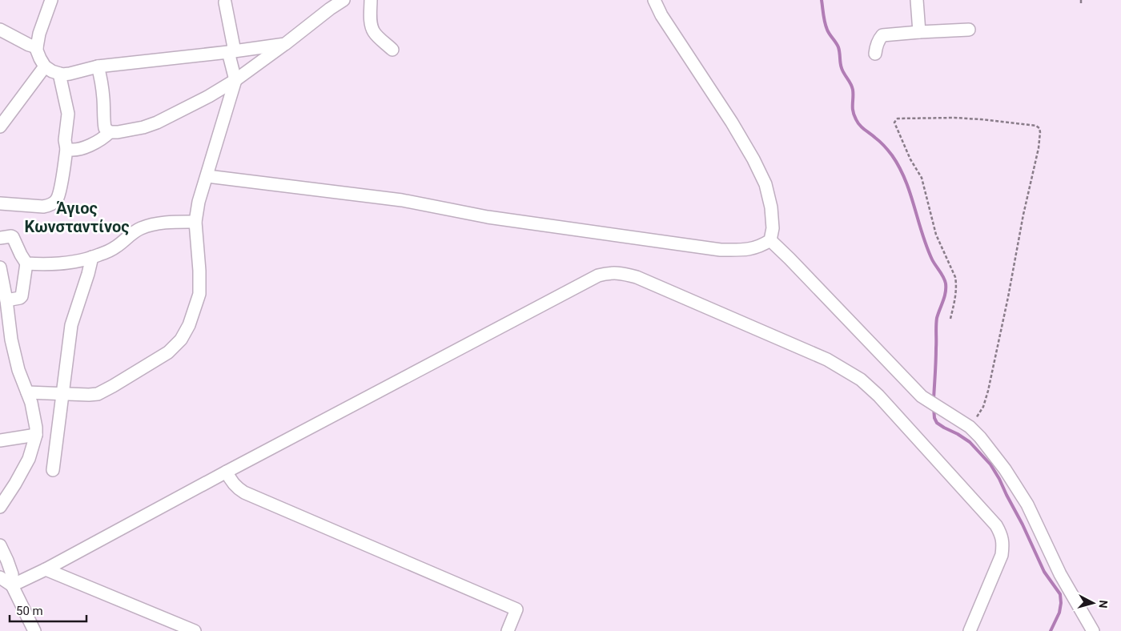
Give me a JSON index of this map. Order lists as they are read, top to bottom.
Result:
{
  "districts": ["Άγιος Κωνσταντίνος"],
  "scale_bar": "50 m",
  "north": "right"
}
